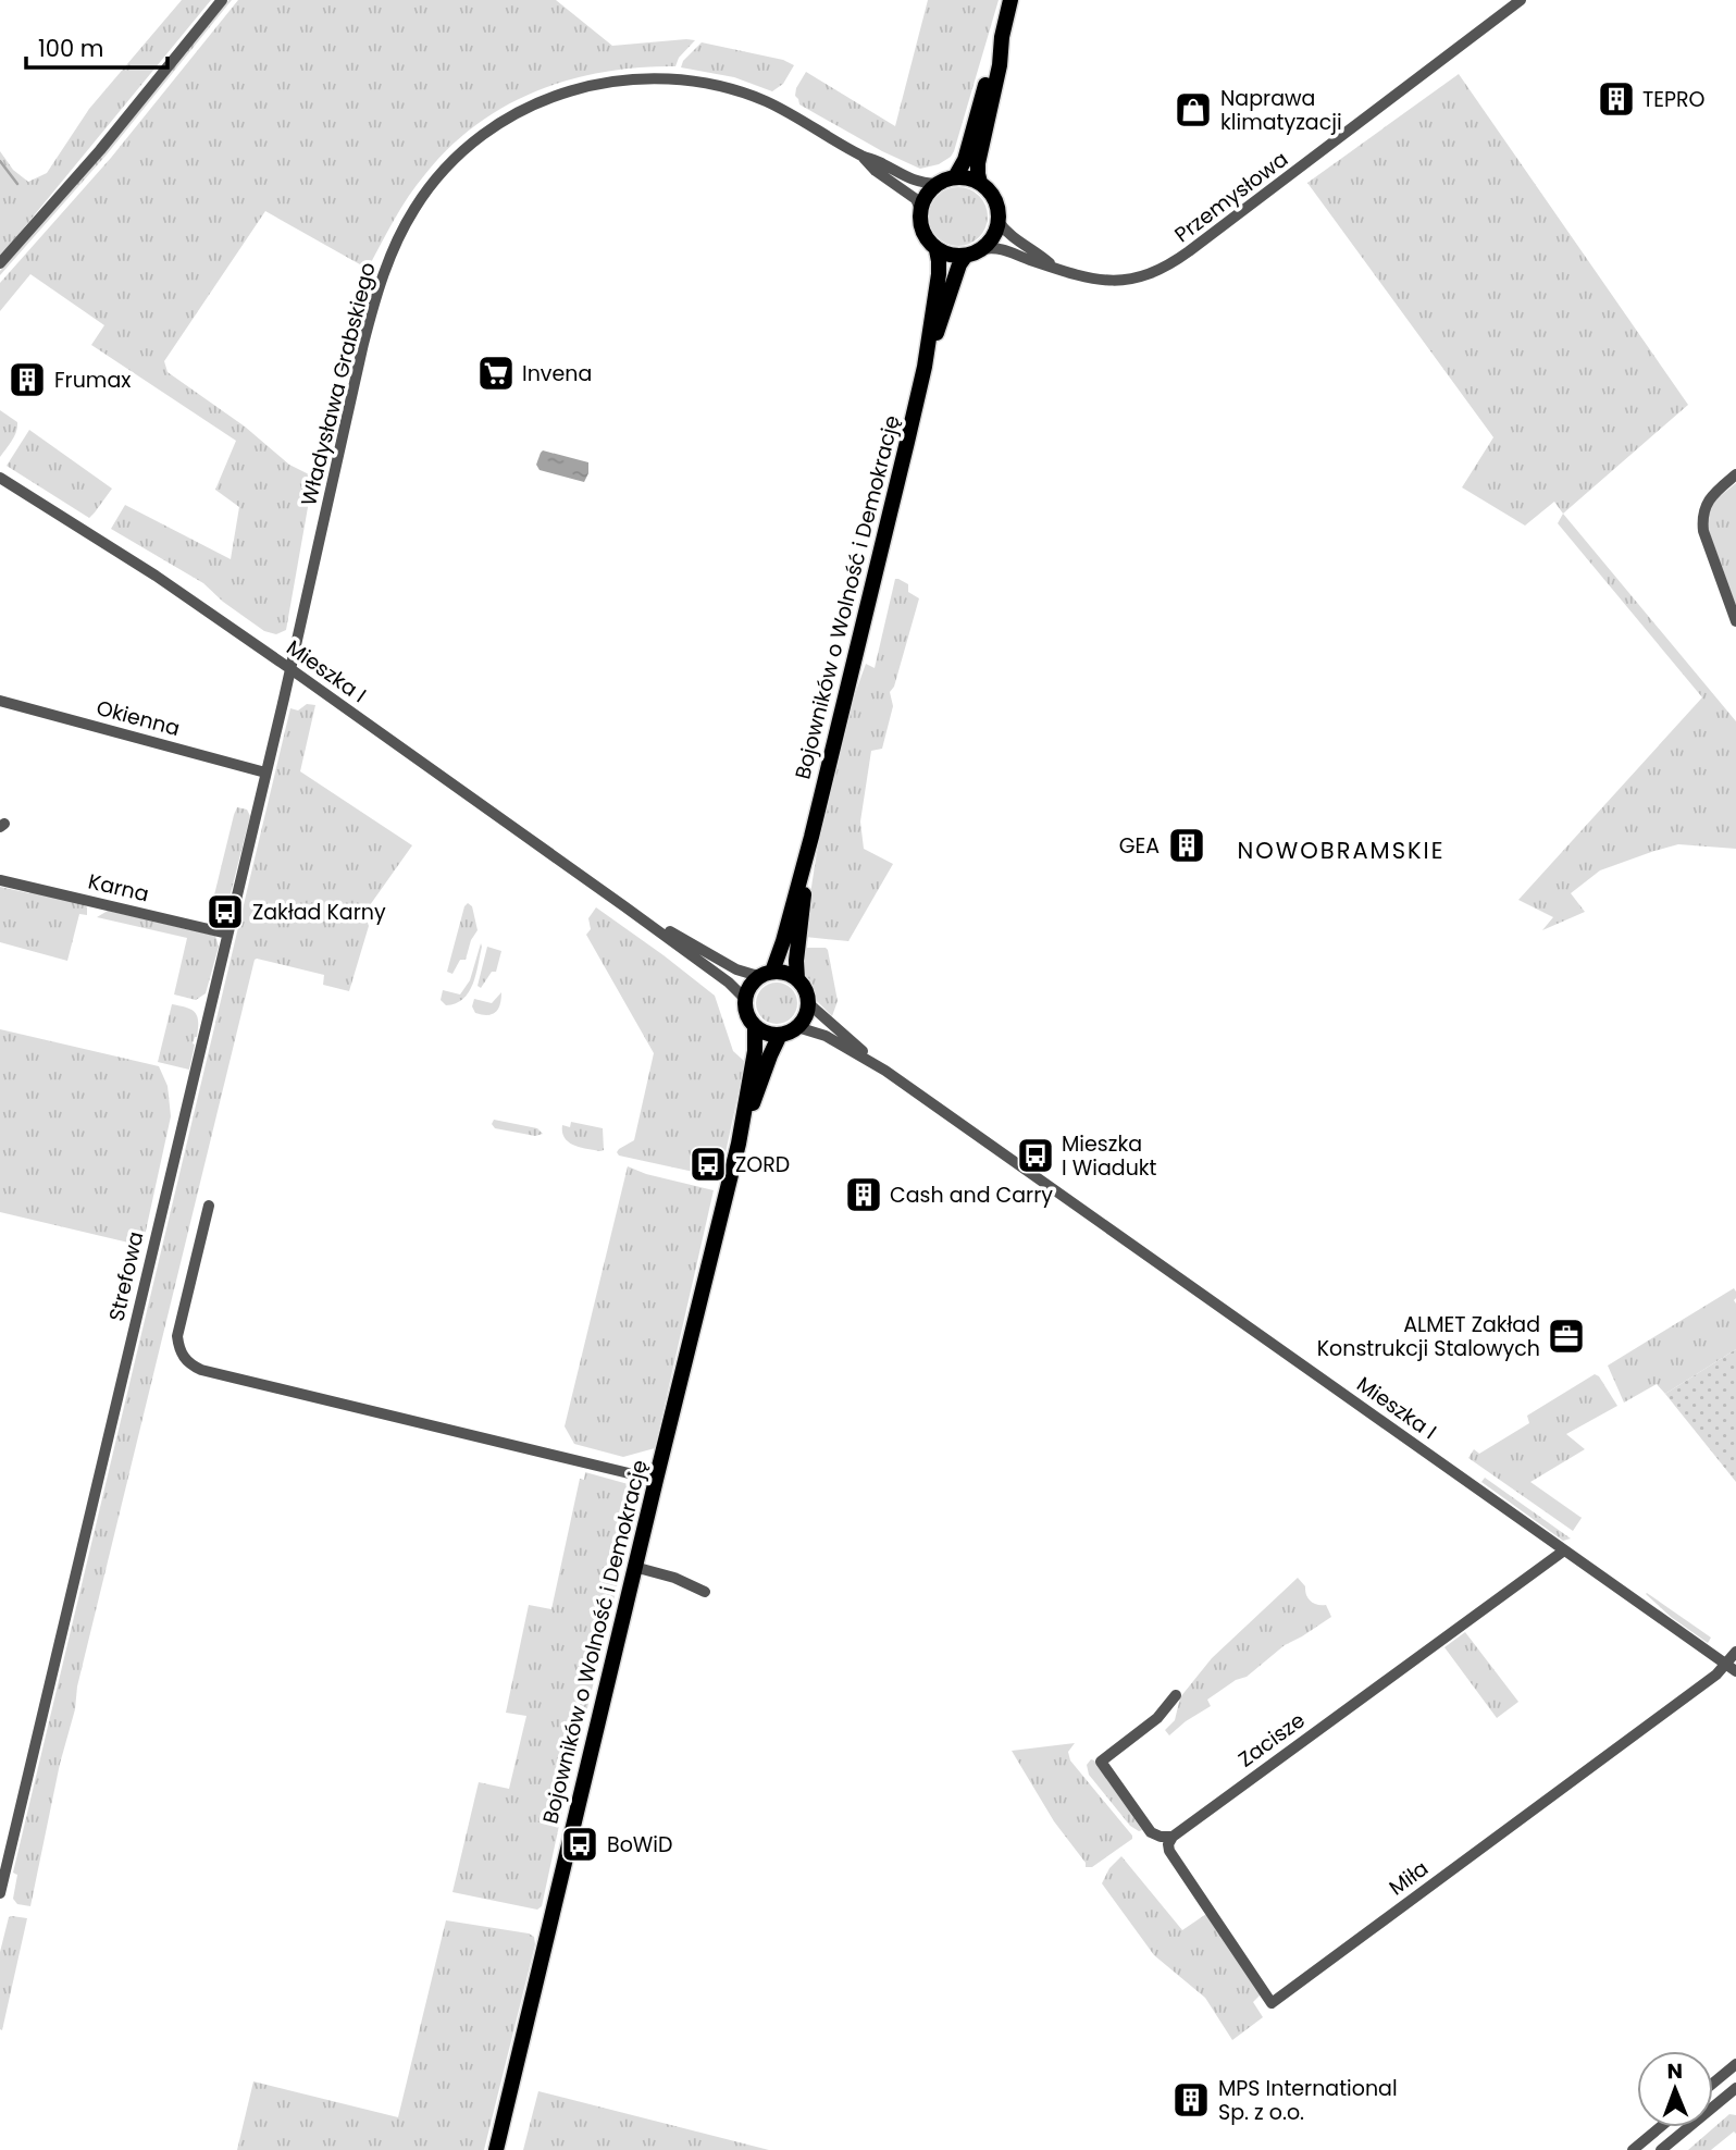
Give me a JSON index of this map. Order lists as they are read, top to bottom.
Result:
{
  "streets": {
    "main road": ["Bojowników o Wolność i Demokrację"],
    "street": [
      "Przemysłowa",
      "Władysława Grabskiego",
      "Mieszka I",
      "Okienna",
      "Karna",
      "Strefowa",
      "Zacisze",
      "Miła"
    ]
  },
  "crossings": [
    ["Przemysłowa", "Władysława Grabskiego"],
    ["Przemysłowa", "Bojowników o Wolność i Demokrację"],
    ["Władysława Grabskiego", "Bojowników o Wolność i Demokrację"],
    ["Władysława Grabskiego", "Mieszka I"],
    ["Władysława Grabskiego", "Strefowa"],
    ["Bojowników o Wolność i Demokrację", "Mieszka I"],
    ["Mieszka I", "Strefowa"],
    ["Mieszka I", "Zacisze"],
    ["Mieszka I", "Miła"],
    ["Okienna", "Strefowa"],
    ["Karna", "Strefowa"],
    ["Zacisze", "Miła"]
  ],
  "districts": ["NOWOBRAMSKIE"],
  "places": {
    "building": [
      "TEPRO",
      "Frumax",
      "GEA",
      "Cash and Carry",
      "MPS International Sp. z o.o."
    ],
    "shop": ["Naprawa klimatyzacji"],
    "supermarket": ["Invena"],
    "bus stop": [
      "Zakład Karny",
      "Mieszka I Wiadukt",
      "ZORD",
      "BoWiD"
    ],
    "office": ["ALMET Zakład Konstrukcji Stalowych"]
  },
  "scale_bar": "100 m",
  "north": "top"
}
